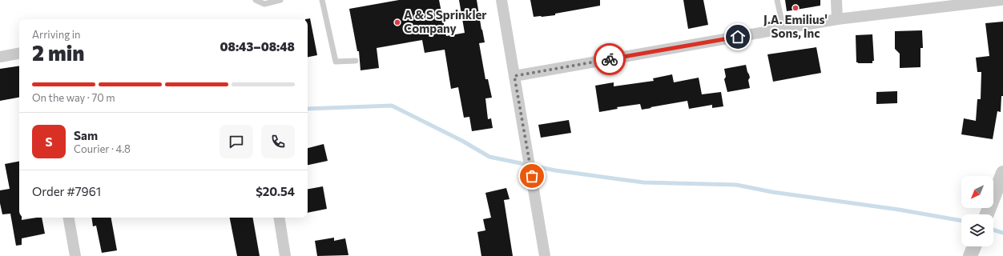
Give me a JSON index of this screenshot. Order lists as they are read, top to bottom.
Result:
{
  "places": ["J.A. Emilius' Sons, Inc", "A & S Sprinkler Company"],
  "north": "bottom left",
  "page": {
    "heading": ["2 min", "Arriving in", "08:43–08:48"],
    "panel": [
      "Sam",
      "Courier · 4.8",
      "Order #7961",
      "$20.54"
    ],
    "bar": "On the way · 70 m",
    "round": "S"
  }
}
